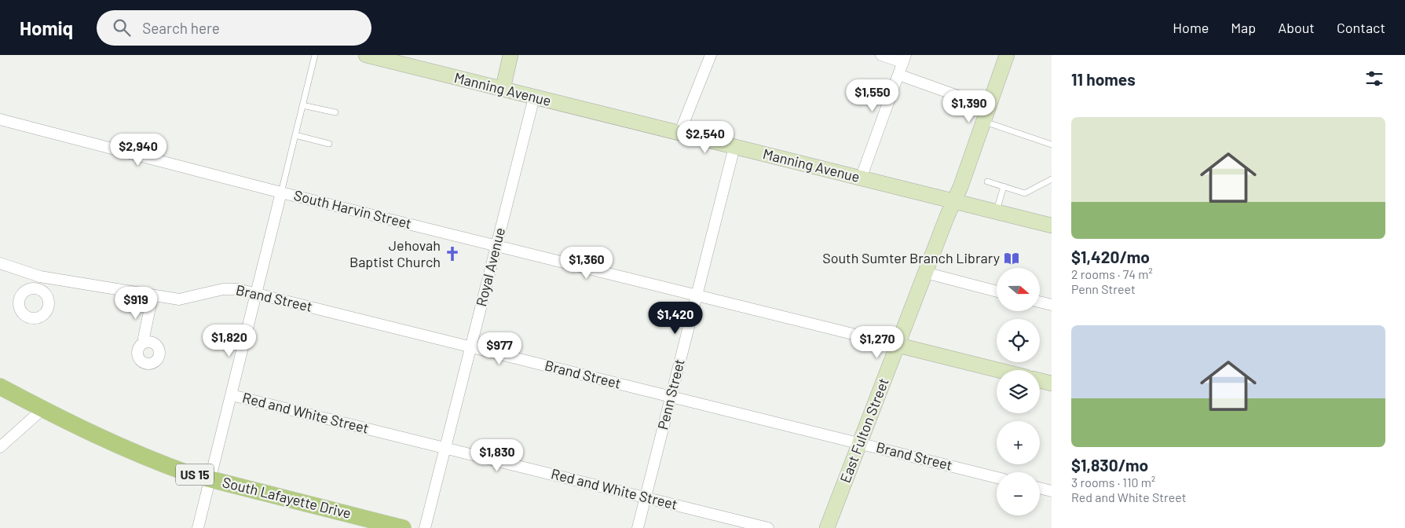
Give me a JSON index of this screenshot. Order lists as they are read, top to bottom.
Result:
{
  "streets": {
    "main road": [
      "Manning Avenue",
      "South Harvin Street",
      "East Fulton Street",
      "US 15",
      "South Lafayette Drive"
    ],
    "street": [
      "Royal Avenue",
      "Brand Street",
      "Penn Street",
      "Red and White Street"
    ]
  },
  "crossings": [
    ["Manning Avenue", "Royal Avenue"],
    ["Manning Avenue", "Penn Street"],
    ["Manning Avenue", "East Fulton Street"],
    ["South Harvin Street", "Royal Avenue"],
    ["South Harvin Street", "Penn Street"],
    ["South Harvin Street", "East Fulton Street"],
    ["Royal Avenue", "Brand Street"],
    ["Royal Avenue", "Red and White Street"],
    ["Brand Street", "Penn Street"],
    ["Brand Street", "East Fulton Street"],
    ["Penn Street", "Red and White Street"]
  ],
  "places": {
    "church": ["Jehovah Baptist Church"],
    "library": ["South Sumter Branch Library"]
  },
  "north": "right",
  "page": {
    "header": "Homiq",
    "search": "Search here",
    "nav": [
      "Home",
      "Map",
      "About",
      "Contact"
    ],
    "heading": "11 homes",
    "price": [
      "$1,550",
      "$1,390",
      "$2,540",
      "$2,940",
      "$1,360",
      "$919",
      "$1,420",
      "$1,820",
      "$1,270",
      "$977",
      "$1,830"
    ],
    "list": [
      {
        "name": "$1,420/mo",
        "note": "2 rooms · 74 m² · Penn Street"
      },
      {
        "name": "$1,830/mo",
        "note": "3 rooms · 110 m² · Red and White Street"
      }
    ],
    "map_buttons": ["+", "−"]
  }
}
